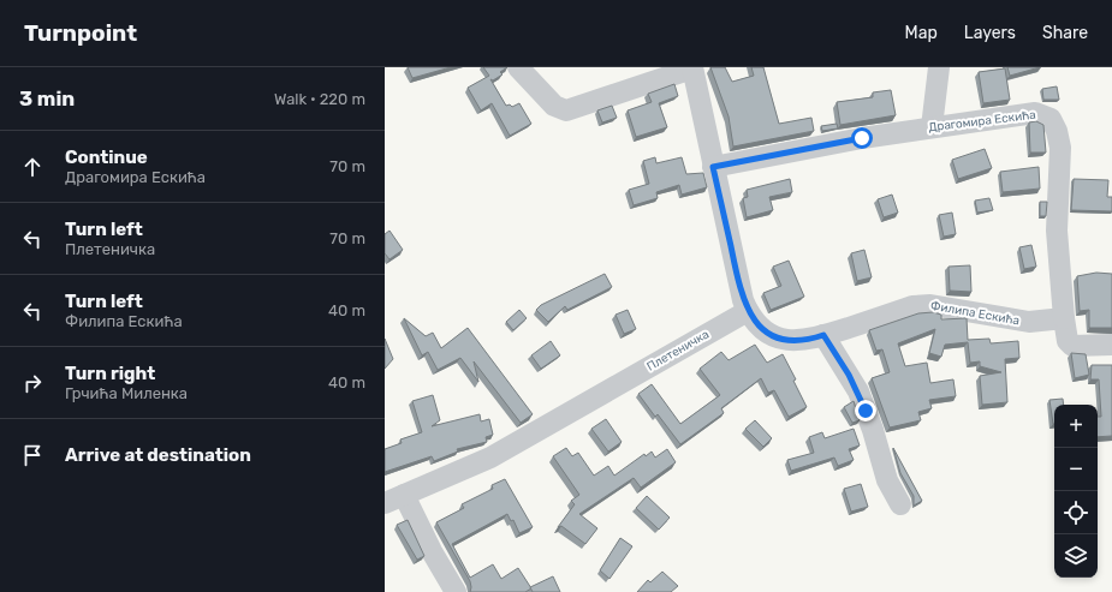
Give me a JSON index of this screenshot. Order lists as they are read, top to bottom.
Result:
{
  "streets": {
    "street": ["Драгомира Ескића", "Филипа Ескића", "Плетеничка"]
  },
  "crossings": [
    ["Драгомира Ескића", "Филипа Ескића"],
    ["Филипа Ескића", "Плетеничка"]
  ],
  "page": {
    "header": "Turnpoint",
    "nav": ["Map", "Layers", "Share"],
    "heading": ["3 min", "Walk · 220 m"],
    "list": [
      ["Continue", "Драгомира Ескића", "70 m"],
      ["Turn left", "Плетеничка", "70 m"],
      ["Turn left", "Филипа Ескића", "40 m"],
      ["Turn right", "Грчића Миленка", "40 m"],
      "Arrive at destination"
    ],
    "map_buttons": ["+", "−"]
  }
}
